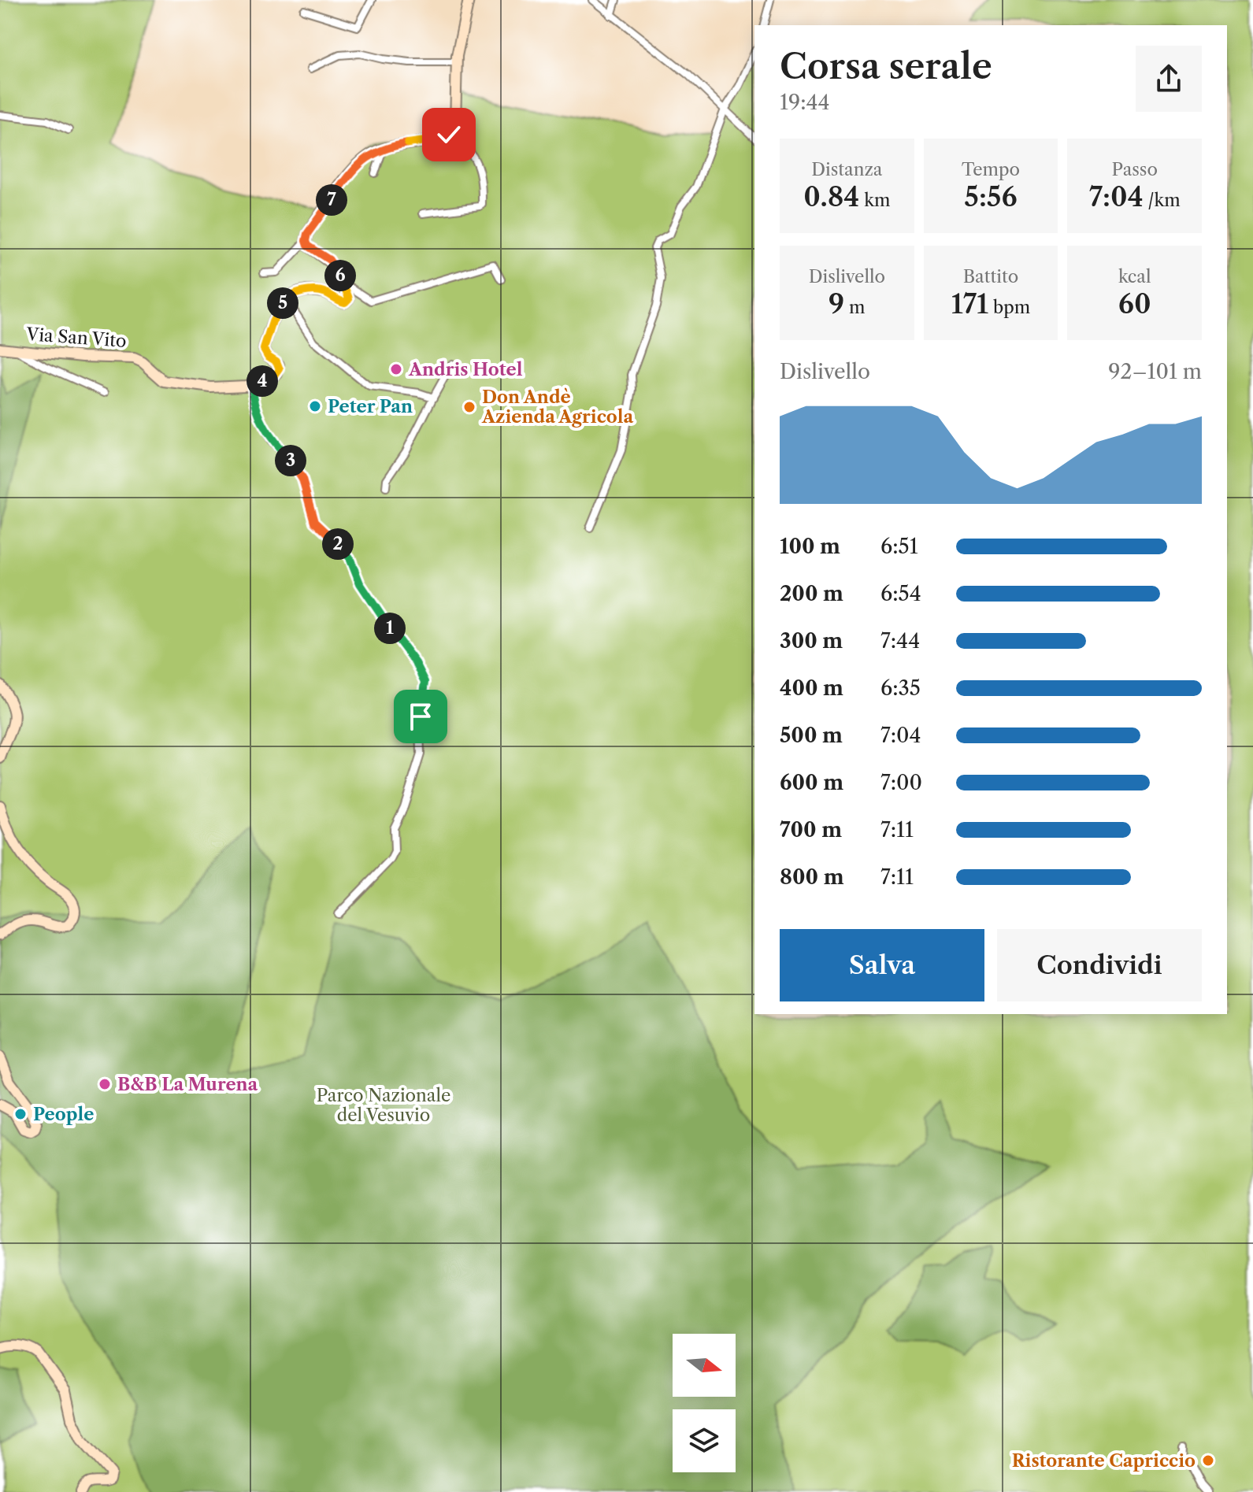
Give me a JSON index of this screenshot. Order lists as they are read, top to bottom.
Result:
{
  "streets": {
    "street": ["Via San Vito"]
  },
  "parks": ["Parco Nazionale del Vesuvio"],
  "places": [
    "Andris Hotel",
    "Peter Pan",
    "Don Andè Azienda Agricola",
    "B&B La Murena",
    "People",
    "Ristorante Capriccio"
  ],
  "north": "right",
  "page": {
    "heading": ["Corsa serale", "19:44"],
    "stats": [
      ["Distanza", "0.84 km"],
      ["Tempo", "5:56"],
      ["Passo", "7:04 /km"],
      ["Dislivello", "9 m"],
      ["Battito", "171 bpm"],
      ["kcal", "60"]
    ],
    "pins": [
      "7",
      "6",
      "5",
      "4",
      "3",
      "2",
      "1"
    ],
    "chart": ["Dislivello", "92–101 m"],
    "list": [
      {
        "name": "100 m",
        "note": "6:51"
      },
      {
        "name": "200 m",
        "note": "6:54"
      },
      {
        "name": "300 m",
        "note": "7:44"
      },
      {
        "name": "400 m",
        "note": "6:35"
      },
      {
        "name": "500 m",
        "note": "7:04"
      },
      {
        "name": "600 m",
        "note": "7:00"
      },
      {
        "name": "700 m",
        "note": "7:11"
      },
      {
        "name": "800 m",
        "note": "7:11"
      }
    ],
    "buttons": ["Salva", "Condividi"]
  }
}
